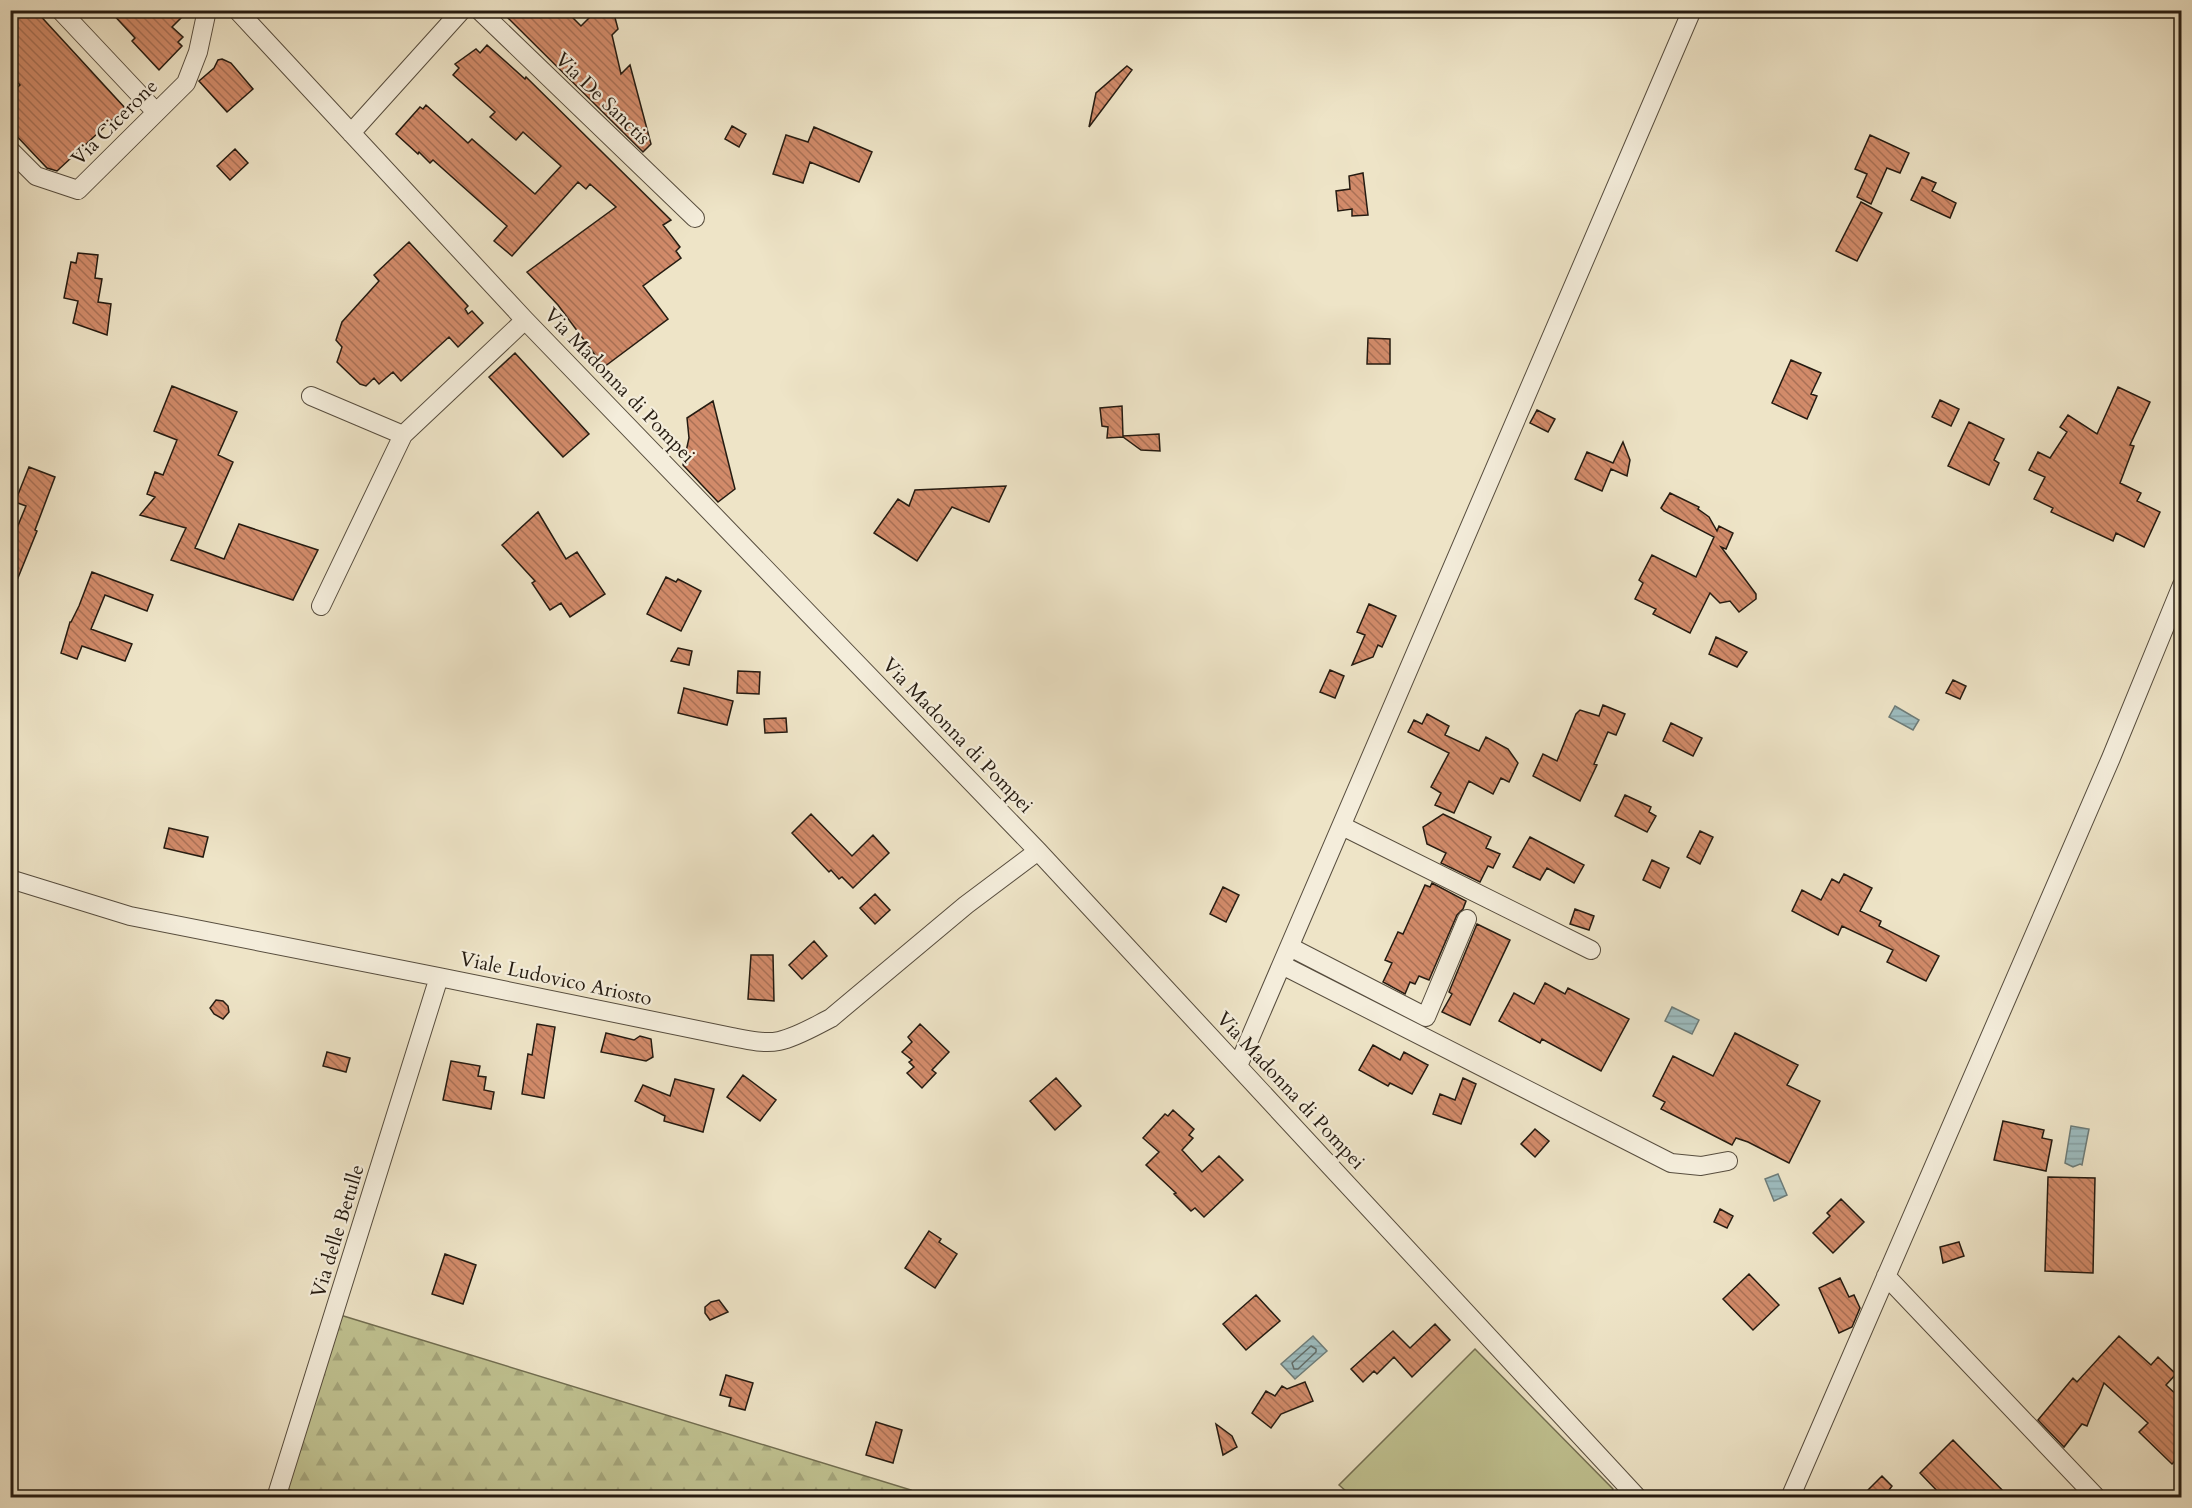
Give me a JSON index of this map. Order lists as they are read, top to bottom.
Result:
{
  "streets": {
    "street": [
      "Via De Sanctis",
      "Via Cicerone",
      "Via Madonna di Pompei",
      "Viale Ludovico Ariosto",
      "Via delle Betulle"
    ]
  },
  "crossings": [
    ["Via Madonna di Pompei", "Viale Ludovico Ariosto"],
    ["Viale Ludovico Ariosto", "Via delle Betulle"]
  ]
}
